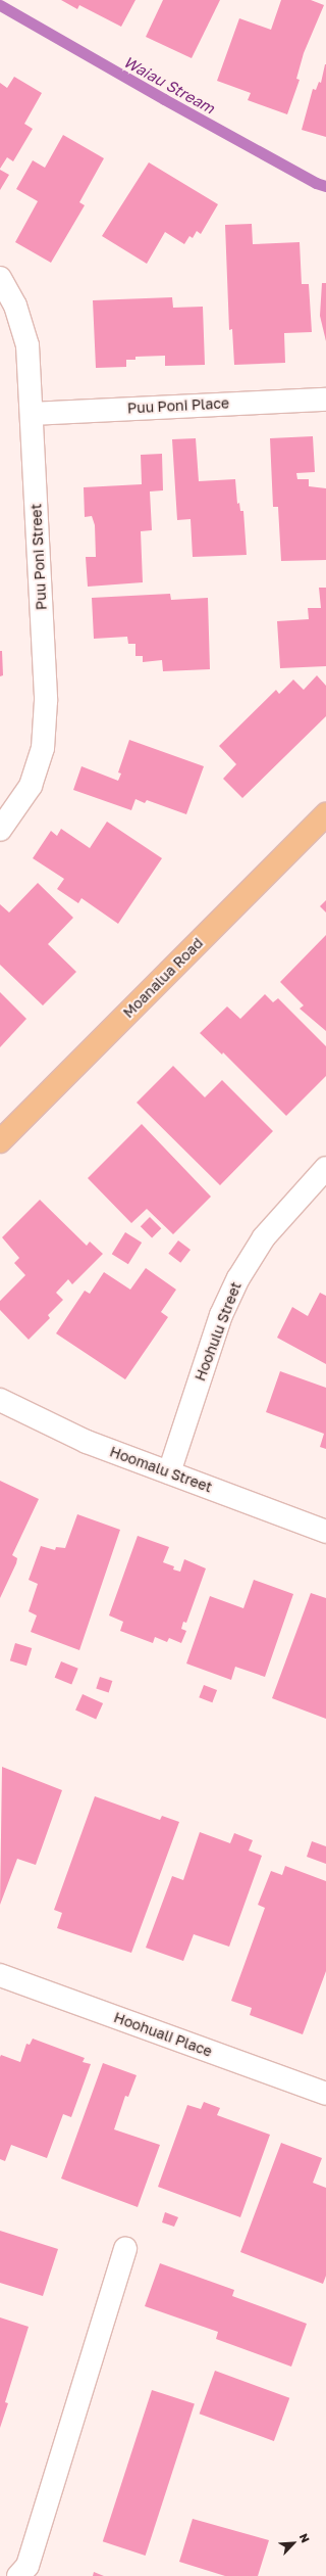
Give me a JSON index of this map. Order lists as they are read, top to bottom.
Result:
{
  "streets": {
    "main road": ["Moanalua Road"],
    "street": [
      "Puu Poni Place",
      "Puu Poni Street",
      "Hoohulu Street",
      "Hoomalu Street",
      "Hoohuali Place"
    ]
  },
  "crossings": [
    ["Puu Poni Place", "Puu Poni Street"],
    ["Hoohulu Street", "Hoomalu Street"]
  ],
  "water": ["Waiau Stream"],
  "north": "top right"
}
